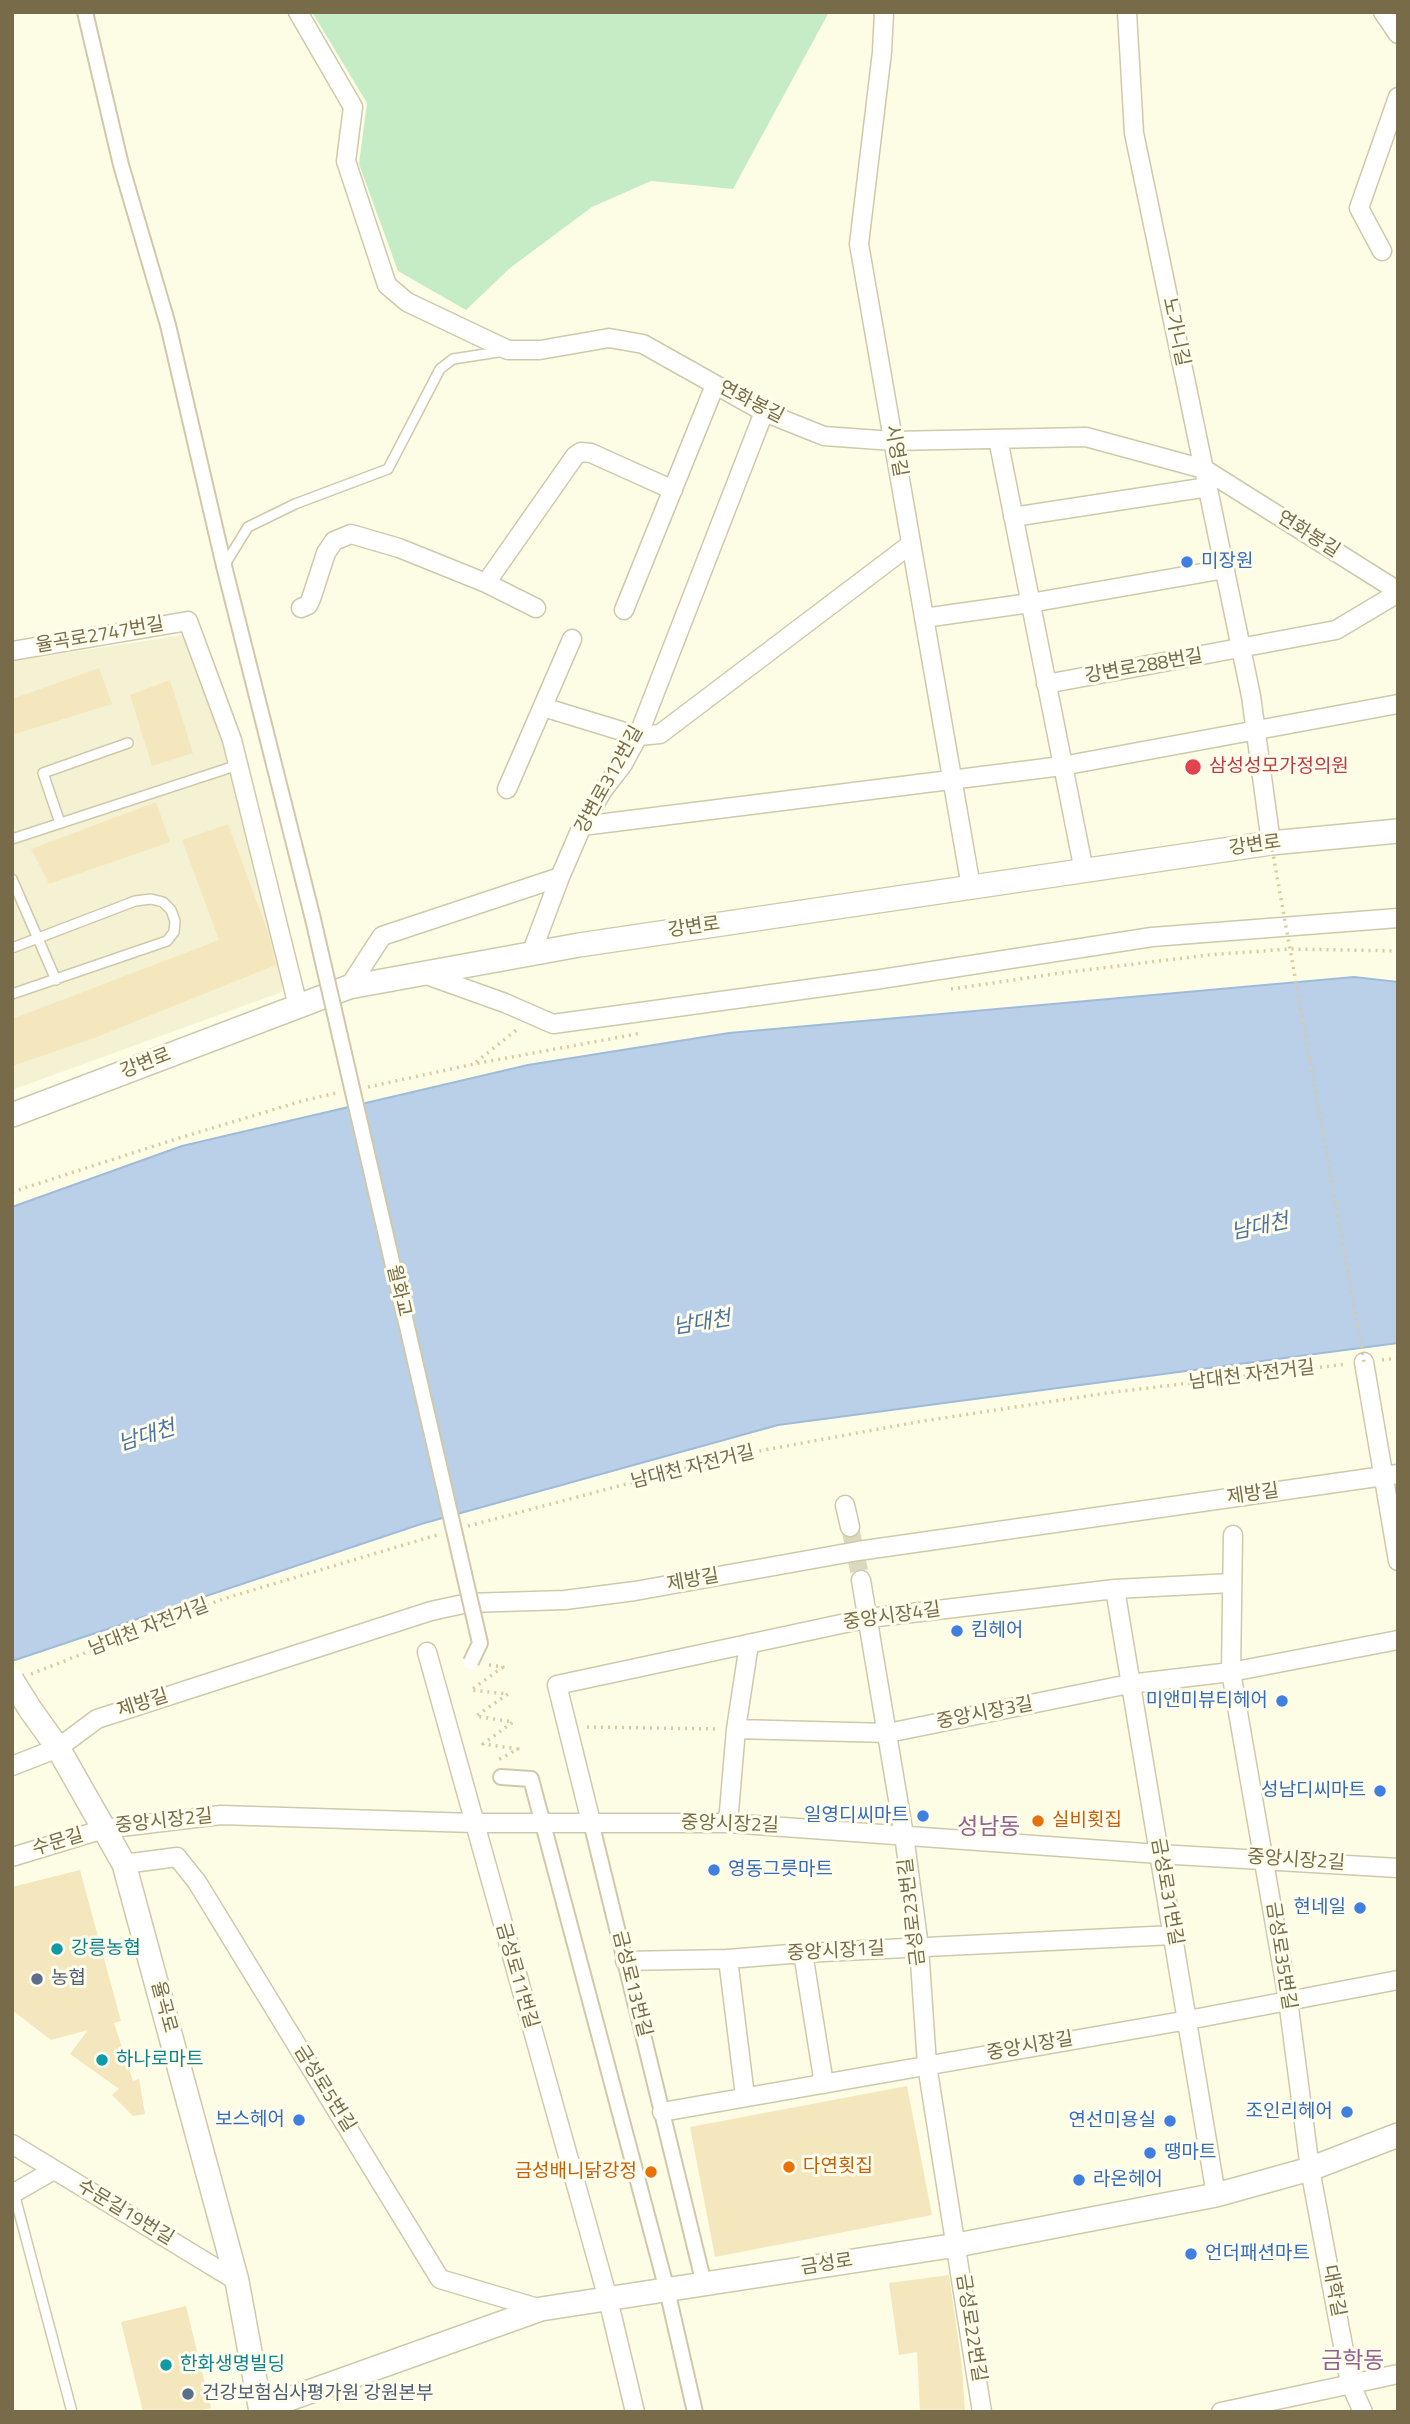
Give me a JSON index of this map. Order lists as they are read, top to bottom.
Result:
{
  "streets": {
    "street": [
      "노가니길",
      "연화봉길",
      "시영길",
      "율곡로2747번길",
      "강변로288번길",
      "강변로312번길",
      "강변로",
      "월화교",
      "제방길",
      "중앙시장4길",
      "중앙시장3길",
      "중앙시장2길",
      "수문길",
      "금성로31번길",
      "금성로23번길",
      "중앙시장1길",
      "금성로35번길",
      "금성로11번길",
      "금성로13번길",
      "율곡로",
      "중앙시장길",
      "금성로5번길",
      "수문길19번길",
      "금성로",
      "대학길",
      "금성로22번길"
    ],
    "path": ["남대천 자전거길"]
  },
  "crossings": [
    ["노가니길", "연화봉길"],
    ["노가니길", "강변로288번길"],
    ["노가니길", "강변로"],
    ["연화봉길", "시영길"],
    ["연화봉길", "강변로312번길"],
    ["시영길", "강변로"],
    ["강변로312번길", "강변로"],
    ["남대천 자전거길", "율곡로"],
    ["제방길", "율곡로"],
    ["중앙시장4길", "금성로31번길"],
    ["중앙시장4길", "금성로23번길"],
    ["중앙시장4길", "금성로35번길"],
    ["중앙시장4길", "금성로13번길"],
    ["중앙시장3길", "금성로31번길"],
    ["중앙시장3길", "금성로23번길"],
    ["중앙시장3길", "금성로35번길"],
    ["중앙시장2길", "수문길"],
    ["중앙시장2길", "금성로31번길"],
    ["중앙시장2길", "금성로23번길"],
    ["중앙시장2길", "금성로35번길"],
    ["중앙시장2길", "금성로11번길"],
    ["중앙시장2길", "금성로13번길"],
    ["중앙시장2길", "율곡로"],
    ["수문길", "율곡로"],
    ["금성로31번길", "중앙시장1길"],
    ["금성로31번길", "중앙시장길"],
    ["금성로31번길", "금성로"],
    ["금성로23번길", "중앙시장1길"],
    ["금성로23번길", "중앙시장길"],
    ["금성로23번길", "금성로"],
    ["금성로23번길", "금성로22번길"],
    ["중앙시장1길", "금성로13번길"],
    ["금성로35번길", "중앙시장길"],
    ["금성로35번길", "금성로"],
    ["금성로35번길", "대학길"],
    ["금성로11번길", "금성로"],
    ["금성로13번길", "중앙시장길"],
    ["금성로13번길", "금성로"],
    ["율곡로", "금성로5번길"],
    ["율곡로", "수문길19번길"],
    ["율곡로", "금성로"],
    ["금성로5번길", "금성로"],
    ["금성로", "대학길"],
    ["금성로", "금성로22번길"]
  ],
  "districts": ["성남동", "금학동"],
  "water": ["남대천"],
  "places": [
    "미장원",
    "삼성성모가정의원",
    "킴헤어",
    "미앤미뷰티헤어",
    "성남디씨마트",
    "일영디씨마트",
    "실비횟집",
    "영동그릇마트",
    "현네일",
    "강릉농협",
    "농협",
    "하나로마트",
    "조인리헤어",
    "보스헤어",
    "연선미용실",
    "땡마트",
    "다연횟집",
    "금성배니닭강정",
    "라온헤어",
    "언더패션마트",
    "한화생명빌딩",
    "건강보험심사평가원 강원본부"
  ]
}
